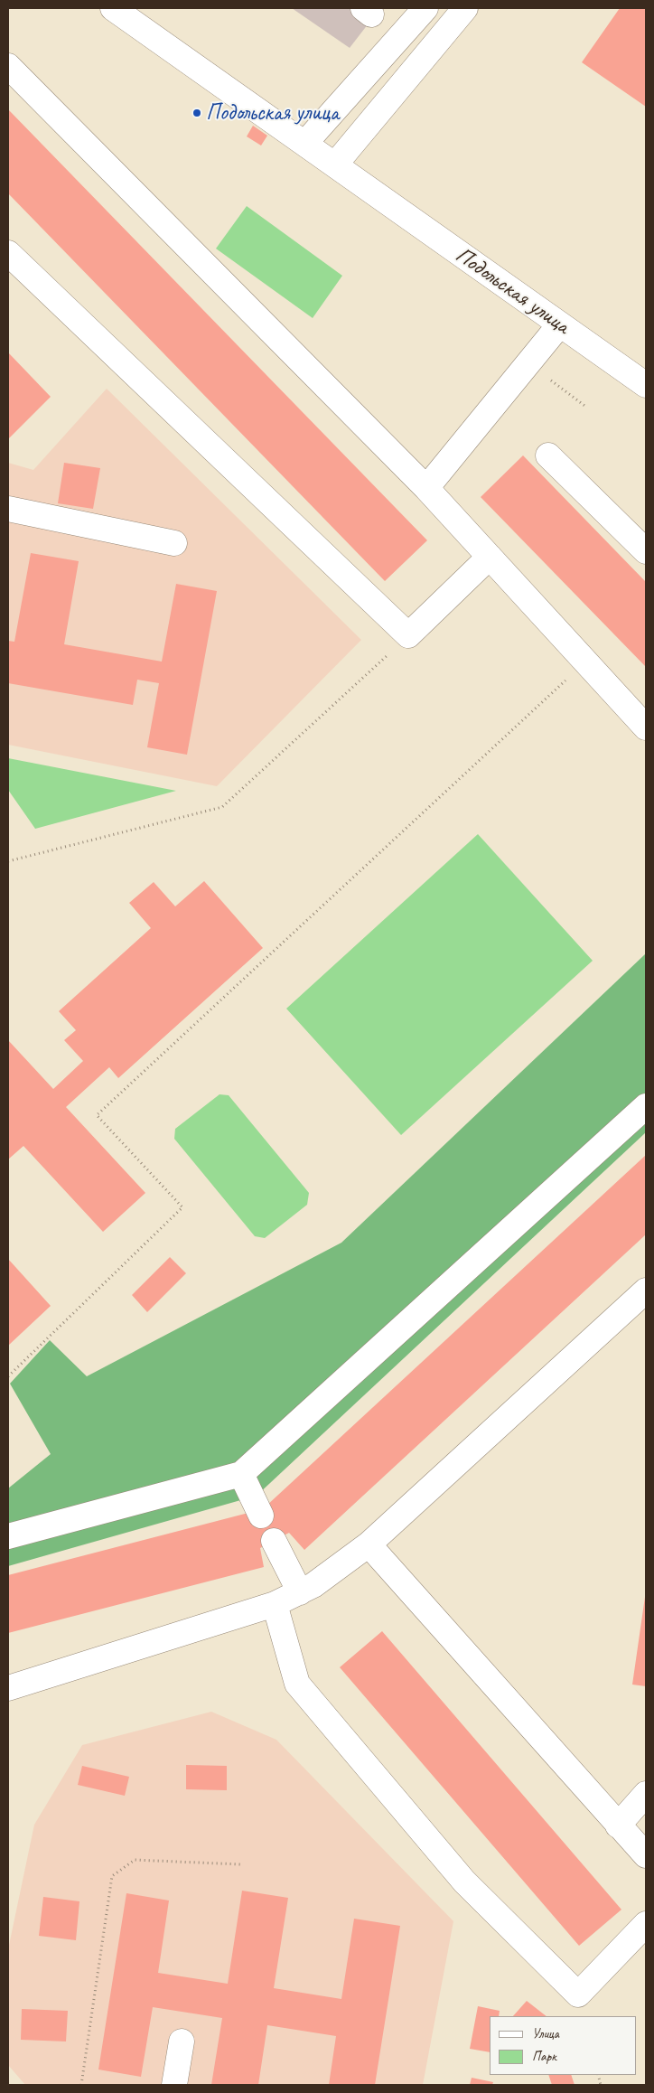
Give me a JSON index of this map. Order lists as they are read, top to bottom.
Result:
{
  "streets": {
    "street": ["Подольская улица"]
  },
  "places": ["Подольская улица"],
  "legend": ["Улица", "Парк"]
}
